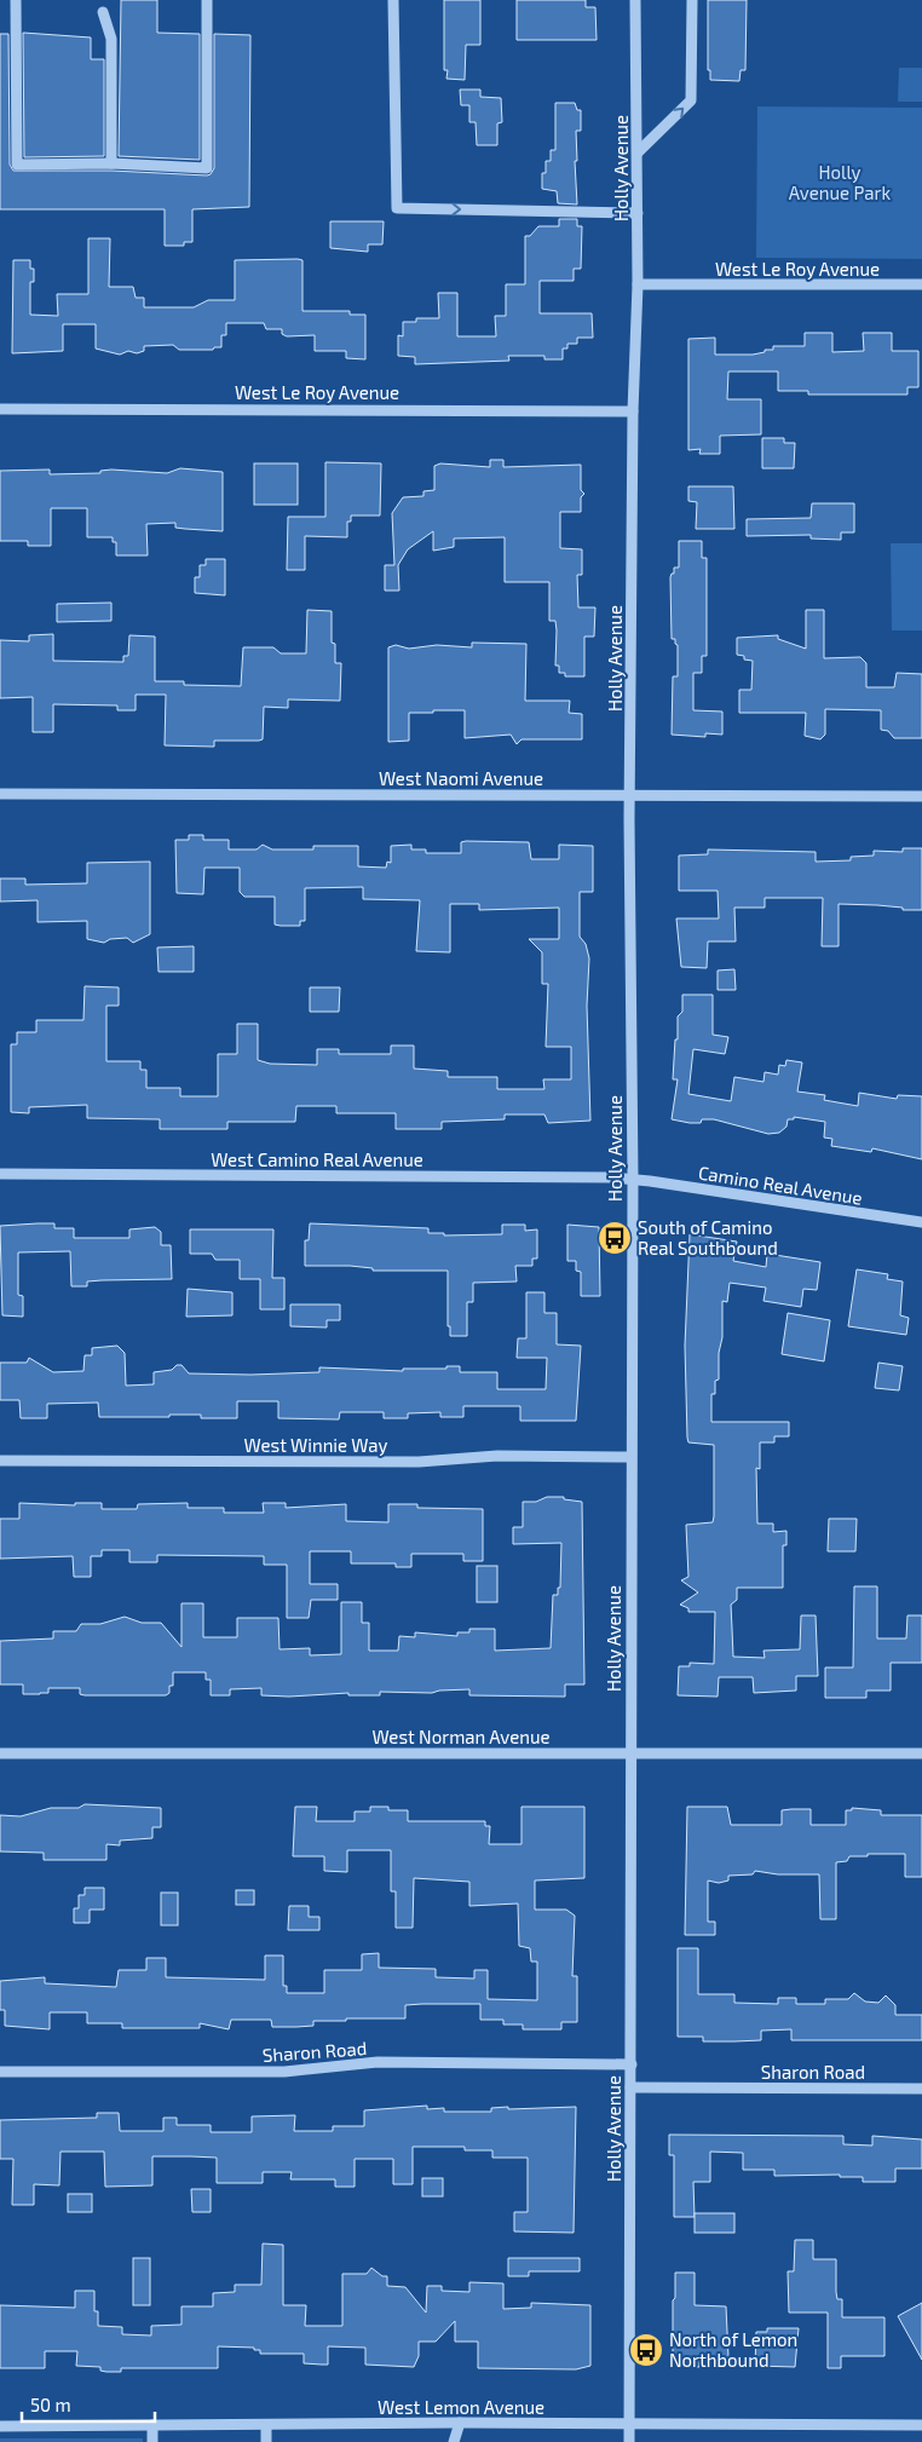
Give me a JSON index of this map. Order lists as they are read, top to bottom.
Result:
{
  "streets": {
    "street": [
      "Holly Avenue",
      "West Le Roy Avenue",
      "West Naomi Avenue",
      "West Camino Real Avenue",
      "Camino Real Avenue",
      "West Winnie Way",
      "West Norman Avenue",
      "Sharon Road",
      "West Lemon Avenue"
    ]
  },
  "crossings": [
    ["Holly Avenue", "West Le Roy Avenue"],
    ["Holly Avenue", "West Naomi Avenue"],
    ["Holly Avenue", "West Camino Real Avenue"],
    ["Holly Avenue", "Camino Real Avenue"],
    ["Holly Avenue", "West Winnie Way"],
    ["Holly Avenue", "West Norman Avenue"],
    ["Holly Avenue", "Sharon Road"],
    ["Holly Avenue", "West Lemon Avenue"],
    ["West Camino Real Avenue", "Camino Real Avenue"]
  ],
  "parks": ["Holly Avenue Park"],
  "places": {
    "bus stop": ["South of Camino Real Southbound", "North of Lemon Northbound"]
  },
  "scale_bar": "50 m"
}
